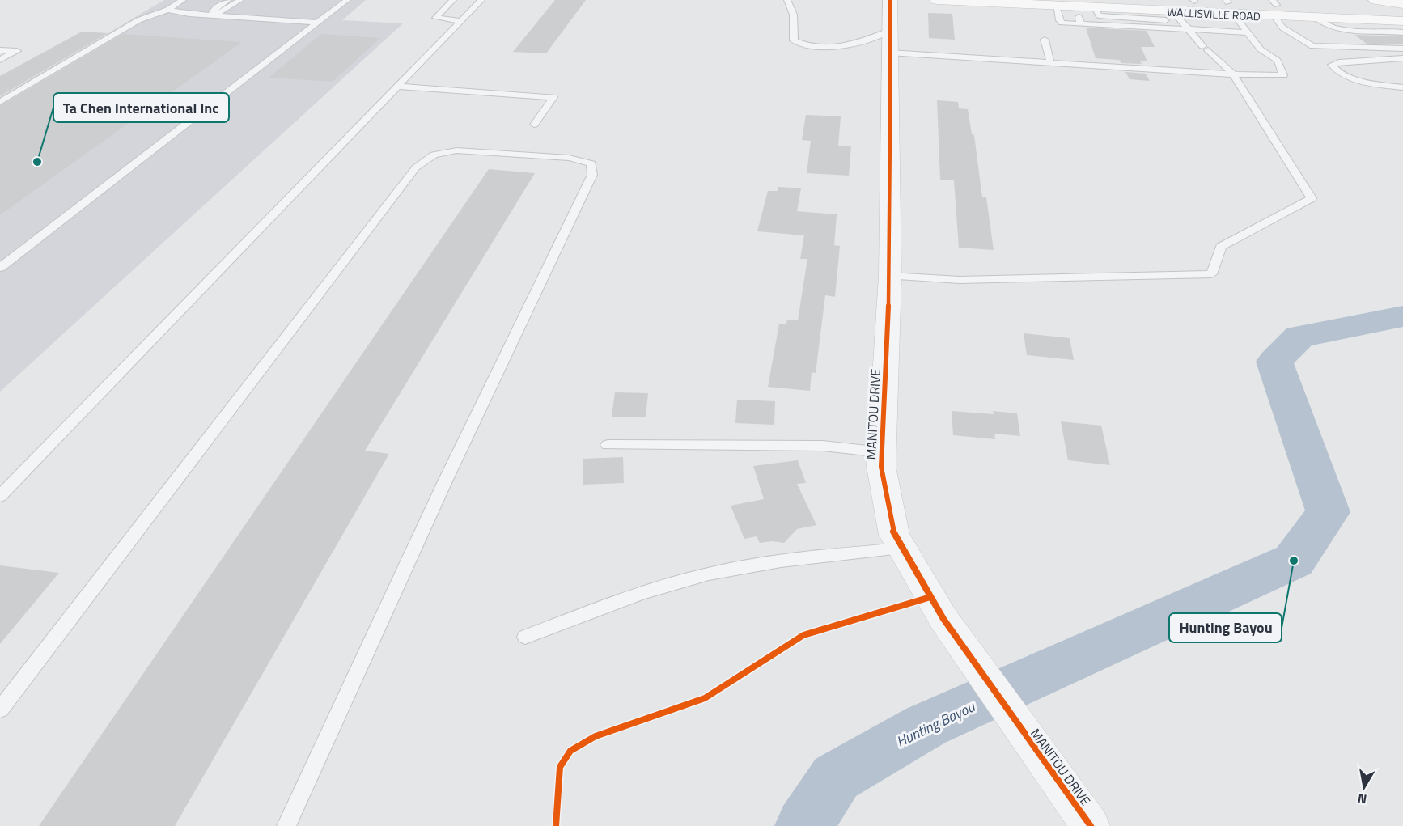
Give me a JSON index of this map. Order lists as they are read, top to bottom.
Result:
{
  "streets": {
    "main road": ["WALLISVILLE ROAD"],
    "street": ["MANITOU DRIVE"]
  },
  "water": ["Hunting Bayou"],
  "places": ["Ta Chen International Inc", "Hunting Bayou"],
  "north": "bottom"
}
